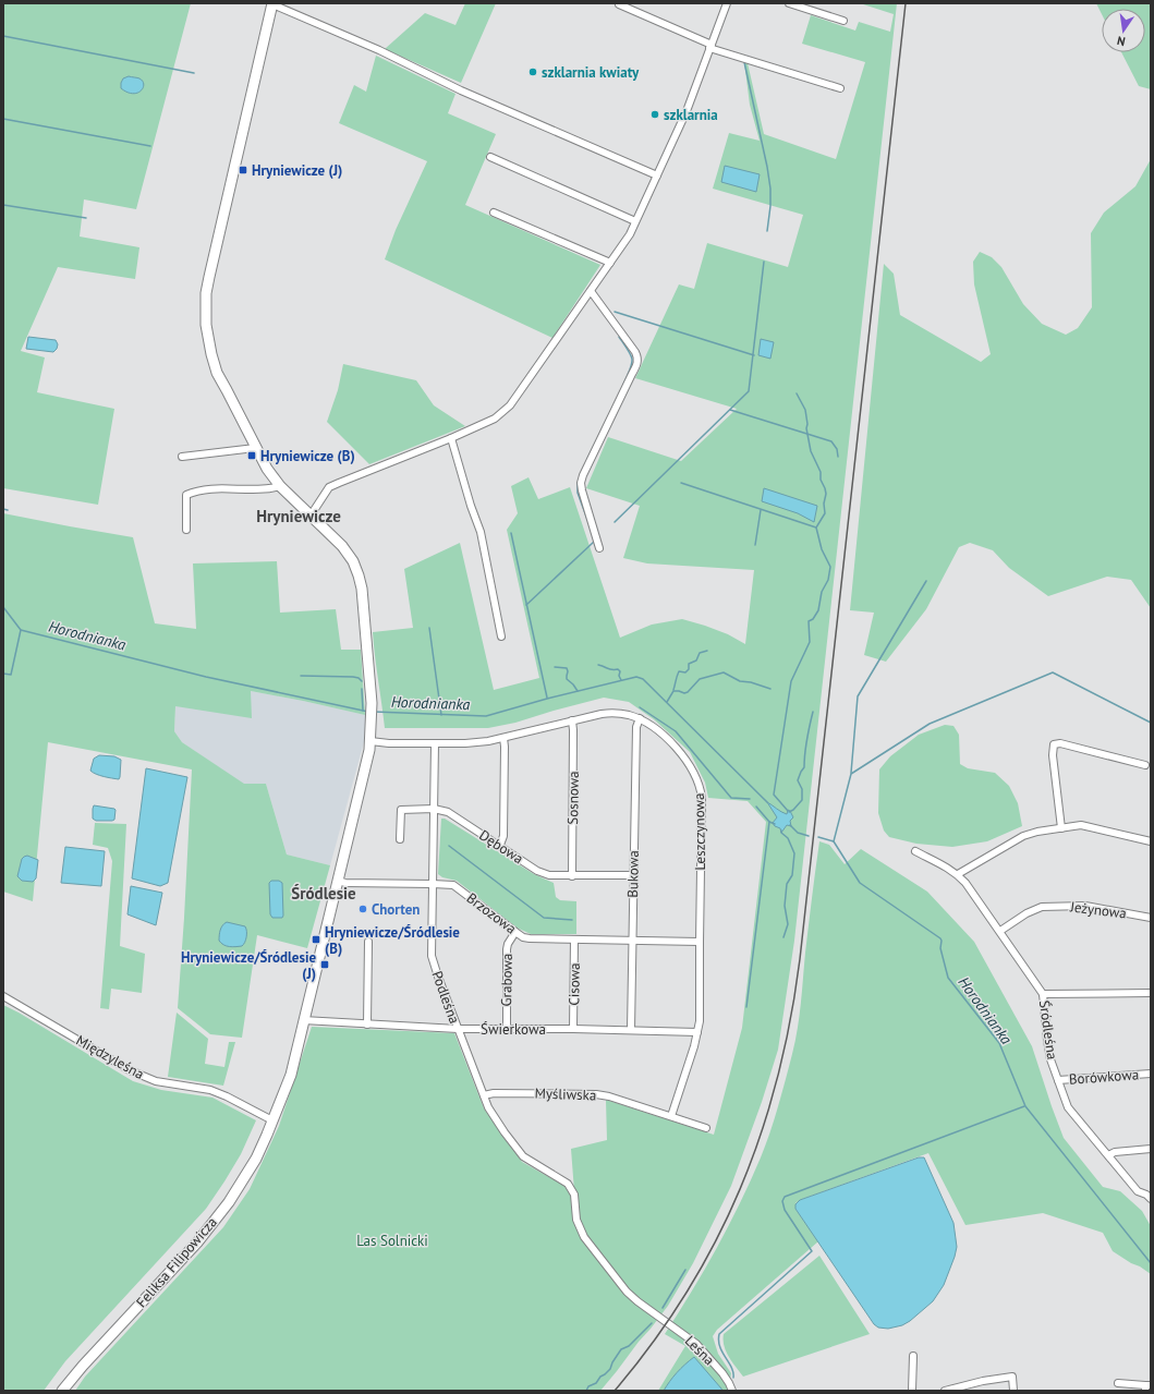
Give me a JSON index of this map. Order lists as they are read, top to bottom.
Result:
{
  "streets": {
    "street": [
      "Sosnowa",
      "Leszczynowa",
      "Dębowa",
      "Bukowa",
      "Jeżynowa",
      "Brzozowa",
      "Grabowa",
      "Cisowa",
      "Podleśna",
      "Świerkowa",
      "Śródleśna",
      "Międzyleśna",
      "Borówkowa",
      "Myśliwska",
      "Feliksa Filipowicza",
      "Leśna"
    ]
  },
  "crossings": [
    ["Sosnowa", "Leszczynowa"],
    ["Sosnowa", "Dębowa"],
    ["Leszczynowa", "Bukowa"],
    ["Leszczynowa", "Brzozowa"],
    ["Leszczynowa", "Podleśna"],
    ["Leszczynowa", "Świerkowa"],
    ["Leszczynowa", "Feliksa Filipowicza"],
    ["Dębowa", "Bukowa"],
    ["Dębowa", "Podleśna"],
    ["Bukowa", "Brzozowa"],
    ["Bukowa", "Świerkowa"],
    ["Jeżynowa", "Śródleśna"],
    ["Brzozowa", "Grabowa"],
    ["Brzozowa", "Cisowa"],
    ["Brzozowa", "Podleśna"],
    ["Brzozowa", "Feliksa Filipowicza"],
    ["Grabowa", "Świerkowa"],
    ["Cisowa", "Świerkowa"],
    ["Podleśna", "Świerkowa"],
    ["Podleśna", "Myśliwska"],
    ["Podleśna", "Leśna"],
    ["Świerkowa", "Feliksa Filipowicza"],
    ["Śródleśna", "Borówkowa"],
    ["Międzyleśna", "Feliksa Filipowicza"]
  ],
  "districts": ["Hryniewicze", "Śródlesie"],
  "water": ["Horodnianka"],
  "parks": ["Las Solnicki"],
  "places": {
    "other": ["szklarnia kwiaty", "szklarnia", "Chorten"],
    "transit": [
      "Hryniewicze (J)",
      "Hryniewicze (B)",
      "Hryniewicze/Śródlesie (B)",
      "Hryniewicze/Śródlesie (J)"
    ]
  },
  "north": "bottom"
}
